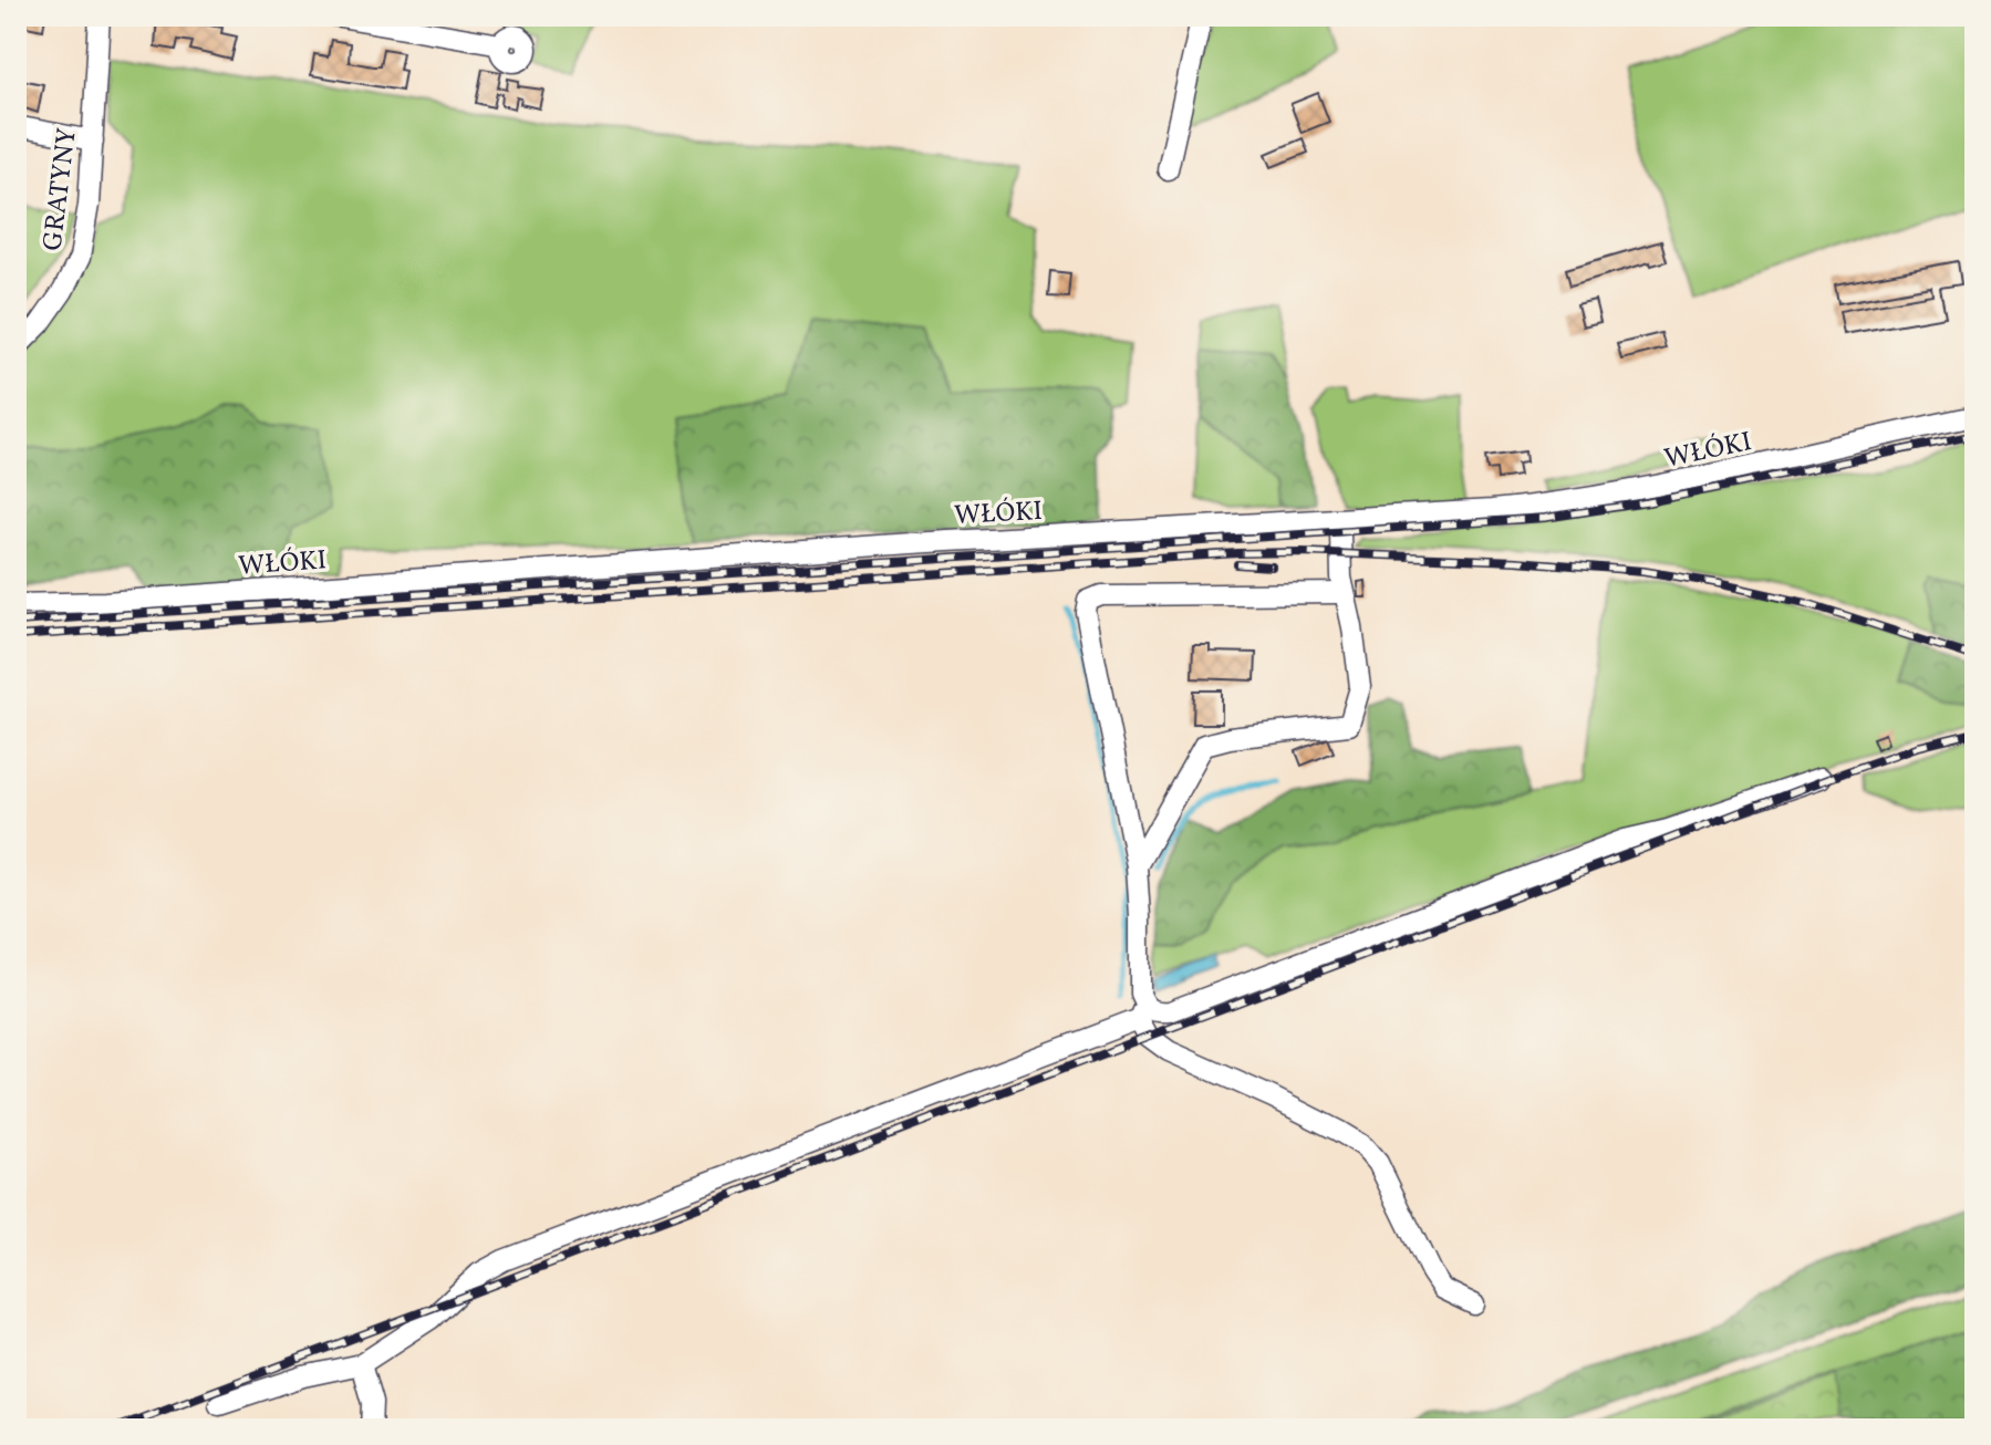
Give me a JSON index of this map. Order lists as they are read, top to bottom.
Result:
{
  "streets": {
    "street": ["GRATYNY", "WŁÓKI"]
  }
}
